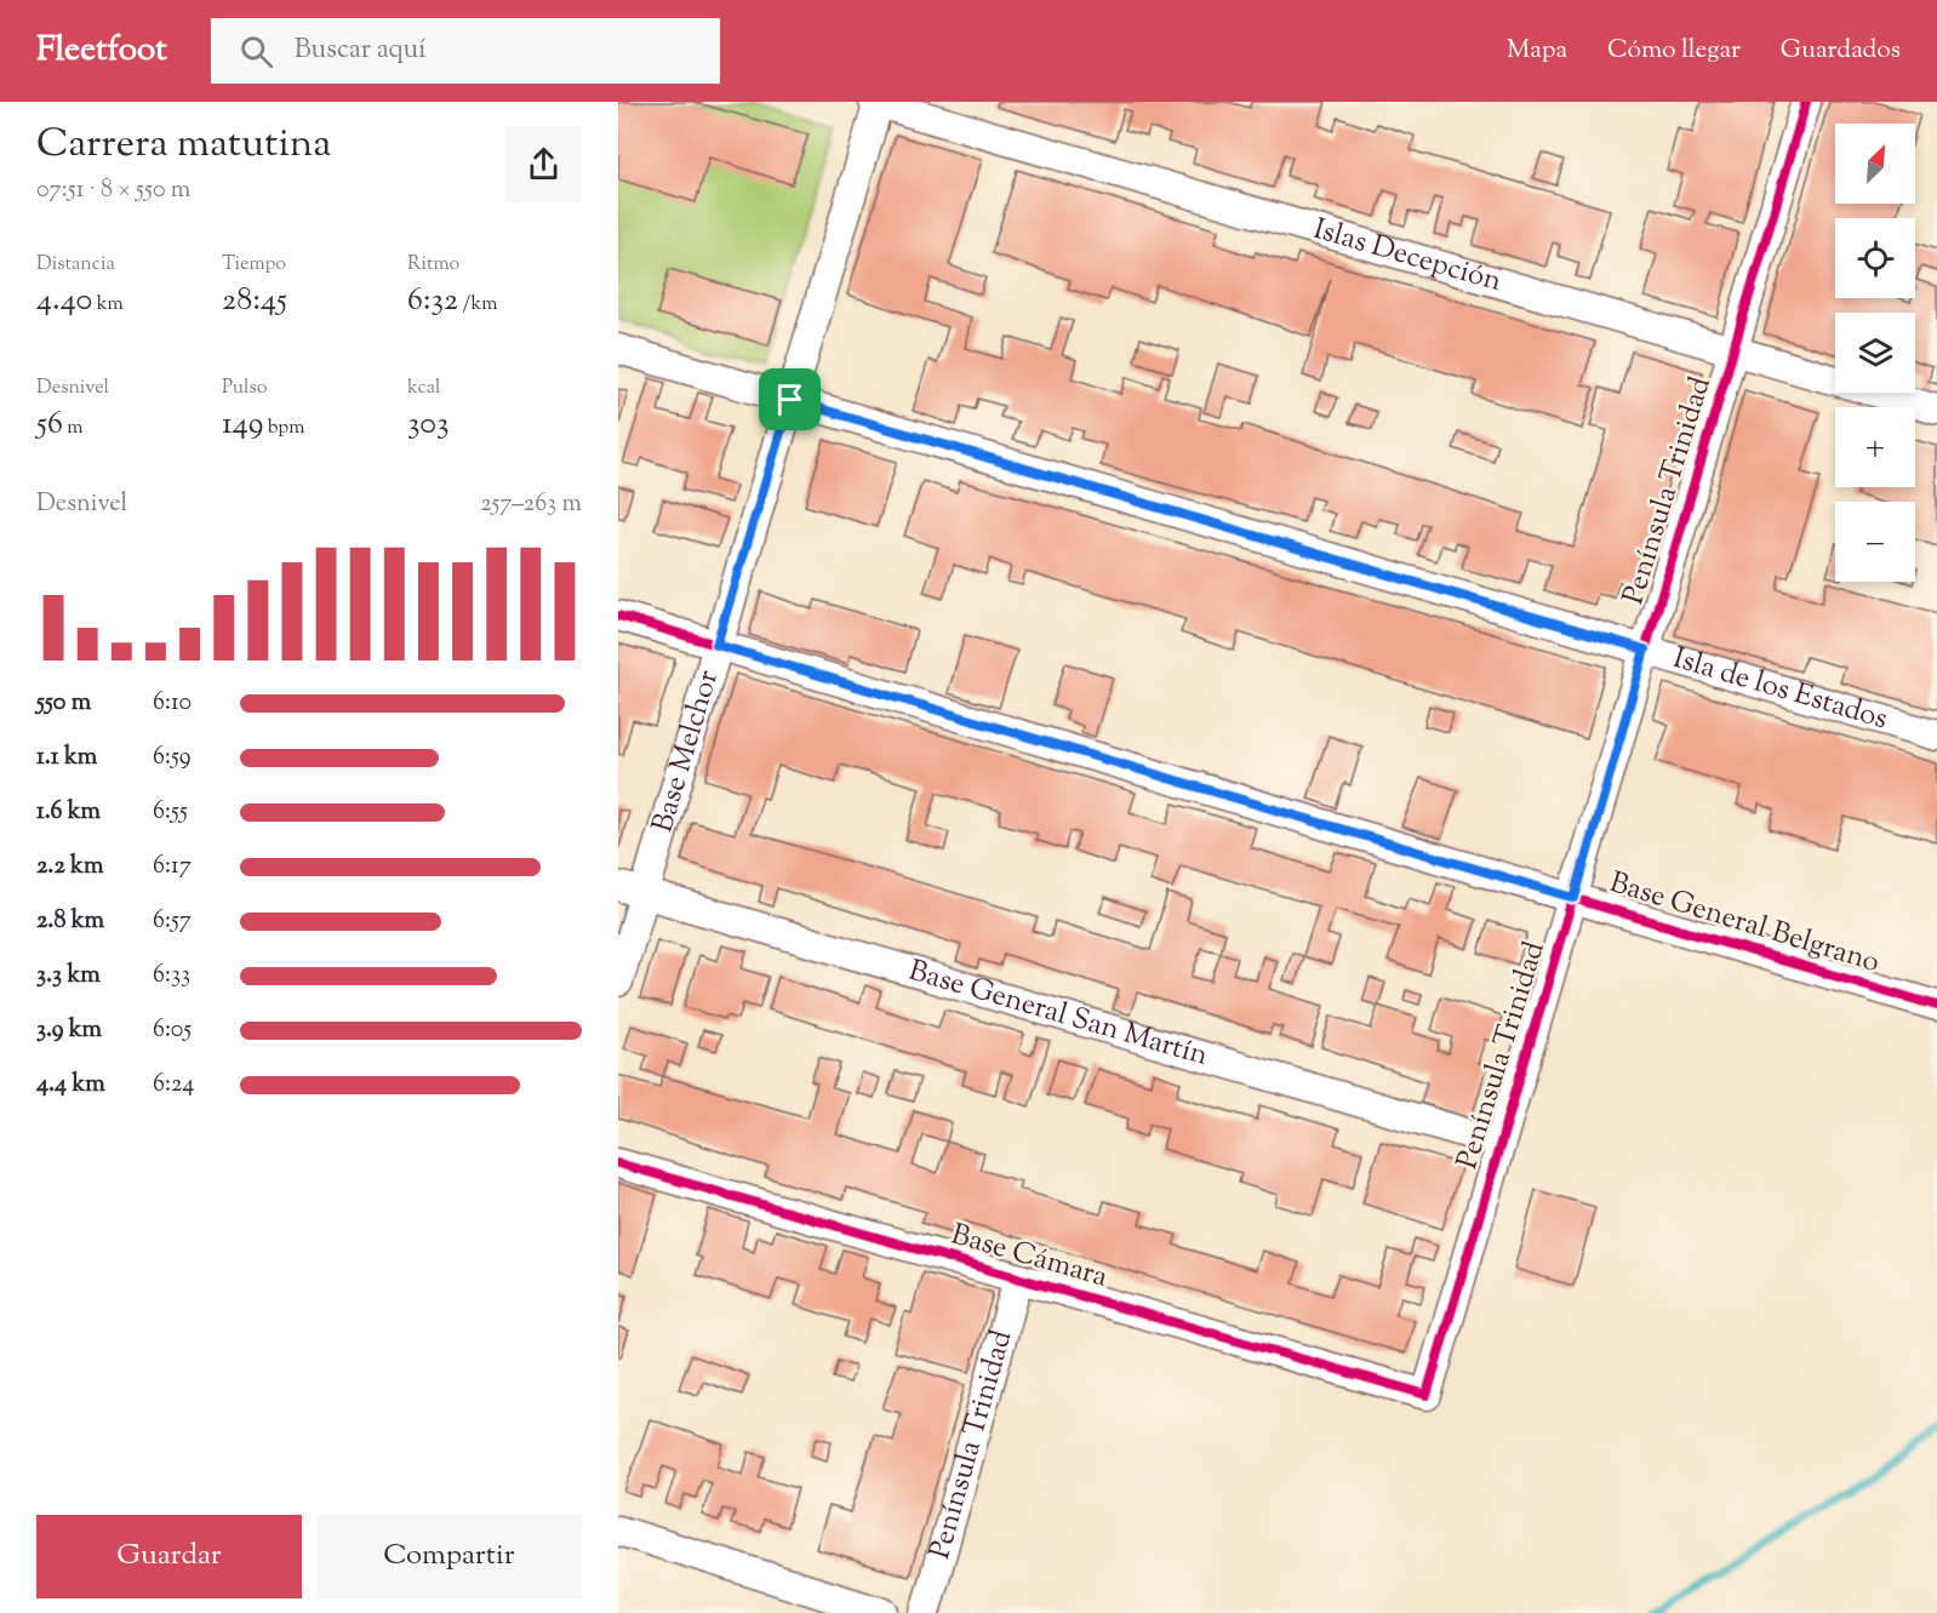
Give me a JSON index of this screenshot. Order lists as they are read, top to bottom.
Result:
{
  "streets": {
    "street": [
      "Islas Decepción",
      "Península Trinidad",
      "Isla de los Estados",
      "Base Melchor",
      "Base General Belgrano",
      "Base General San Martín",
      "Base Cámara"
    ]
  },
  "crossings": [
    ["Islas Decepción", "Península Trinidad"],
    ["Islas Decepción", "Base Melchor"],
    ["Península Trinidad", "Isla de los Estados"],
    ["Península Trinidad", "Base General Belgrano"],
    ["Península Trinidad", "Base General San Martín"],
    ["Península Trinidad", "Base Cámara"],
    ["Isla de los Estados", "Base Melchor"],
    ["Base Melchor", "Base General Belgrano"],
    ["Base Melchor", "Base General San Martín"]
  ],
  "north": "top right",
  "page": {
    "header": "Fleetfoot",
    "search": "Buscar aquí",
    "nav": ["Mapa", "Cómo llegar", "Guardados"],
    "heading": ["Carrera matutina", "07:51 · 8 × 550 m"],
    "map_buttons": ["+", "−"],
    "stats": [
      ["Distancia", "4.40 km"],
      ["Tiempo", "28:45"],
      ["Ritmo", "6:32 /km"],
      ["Desnivel", "56 m"],
      ["Pulso", "149 bpm"],
      ["kcal", "303"]
    ],
    "chart": ["Desnivel", "257–263 m"],
    "list": [
      {
        "name": "550 m",
        "note": "6:10"
      },
      {
        "name": "1.1 km",
        "note": "6:59"
      },
      {
        "name": "1.6 km",
        "note": "6:55"
      },
      {
        "name": "2.2 km",
        "note": "6:17"
      },
      {
        "name": "2.8 km",
        "note": "6:57"
      },
      {
        "name": "3.3 km",
        "note": "6:33"
      },
      {
        "name": "3.9 km",
        "note": "6:05"
      },
      {
        "name": "4.4 km",
        "note": "6:24"
      }
    ],
    "buttons": ["Guardar", "Compartir"]
  }
}
